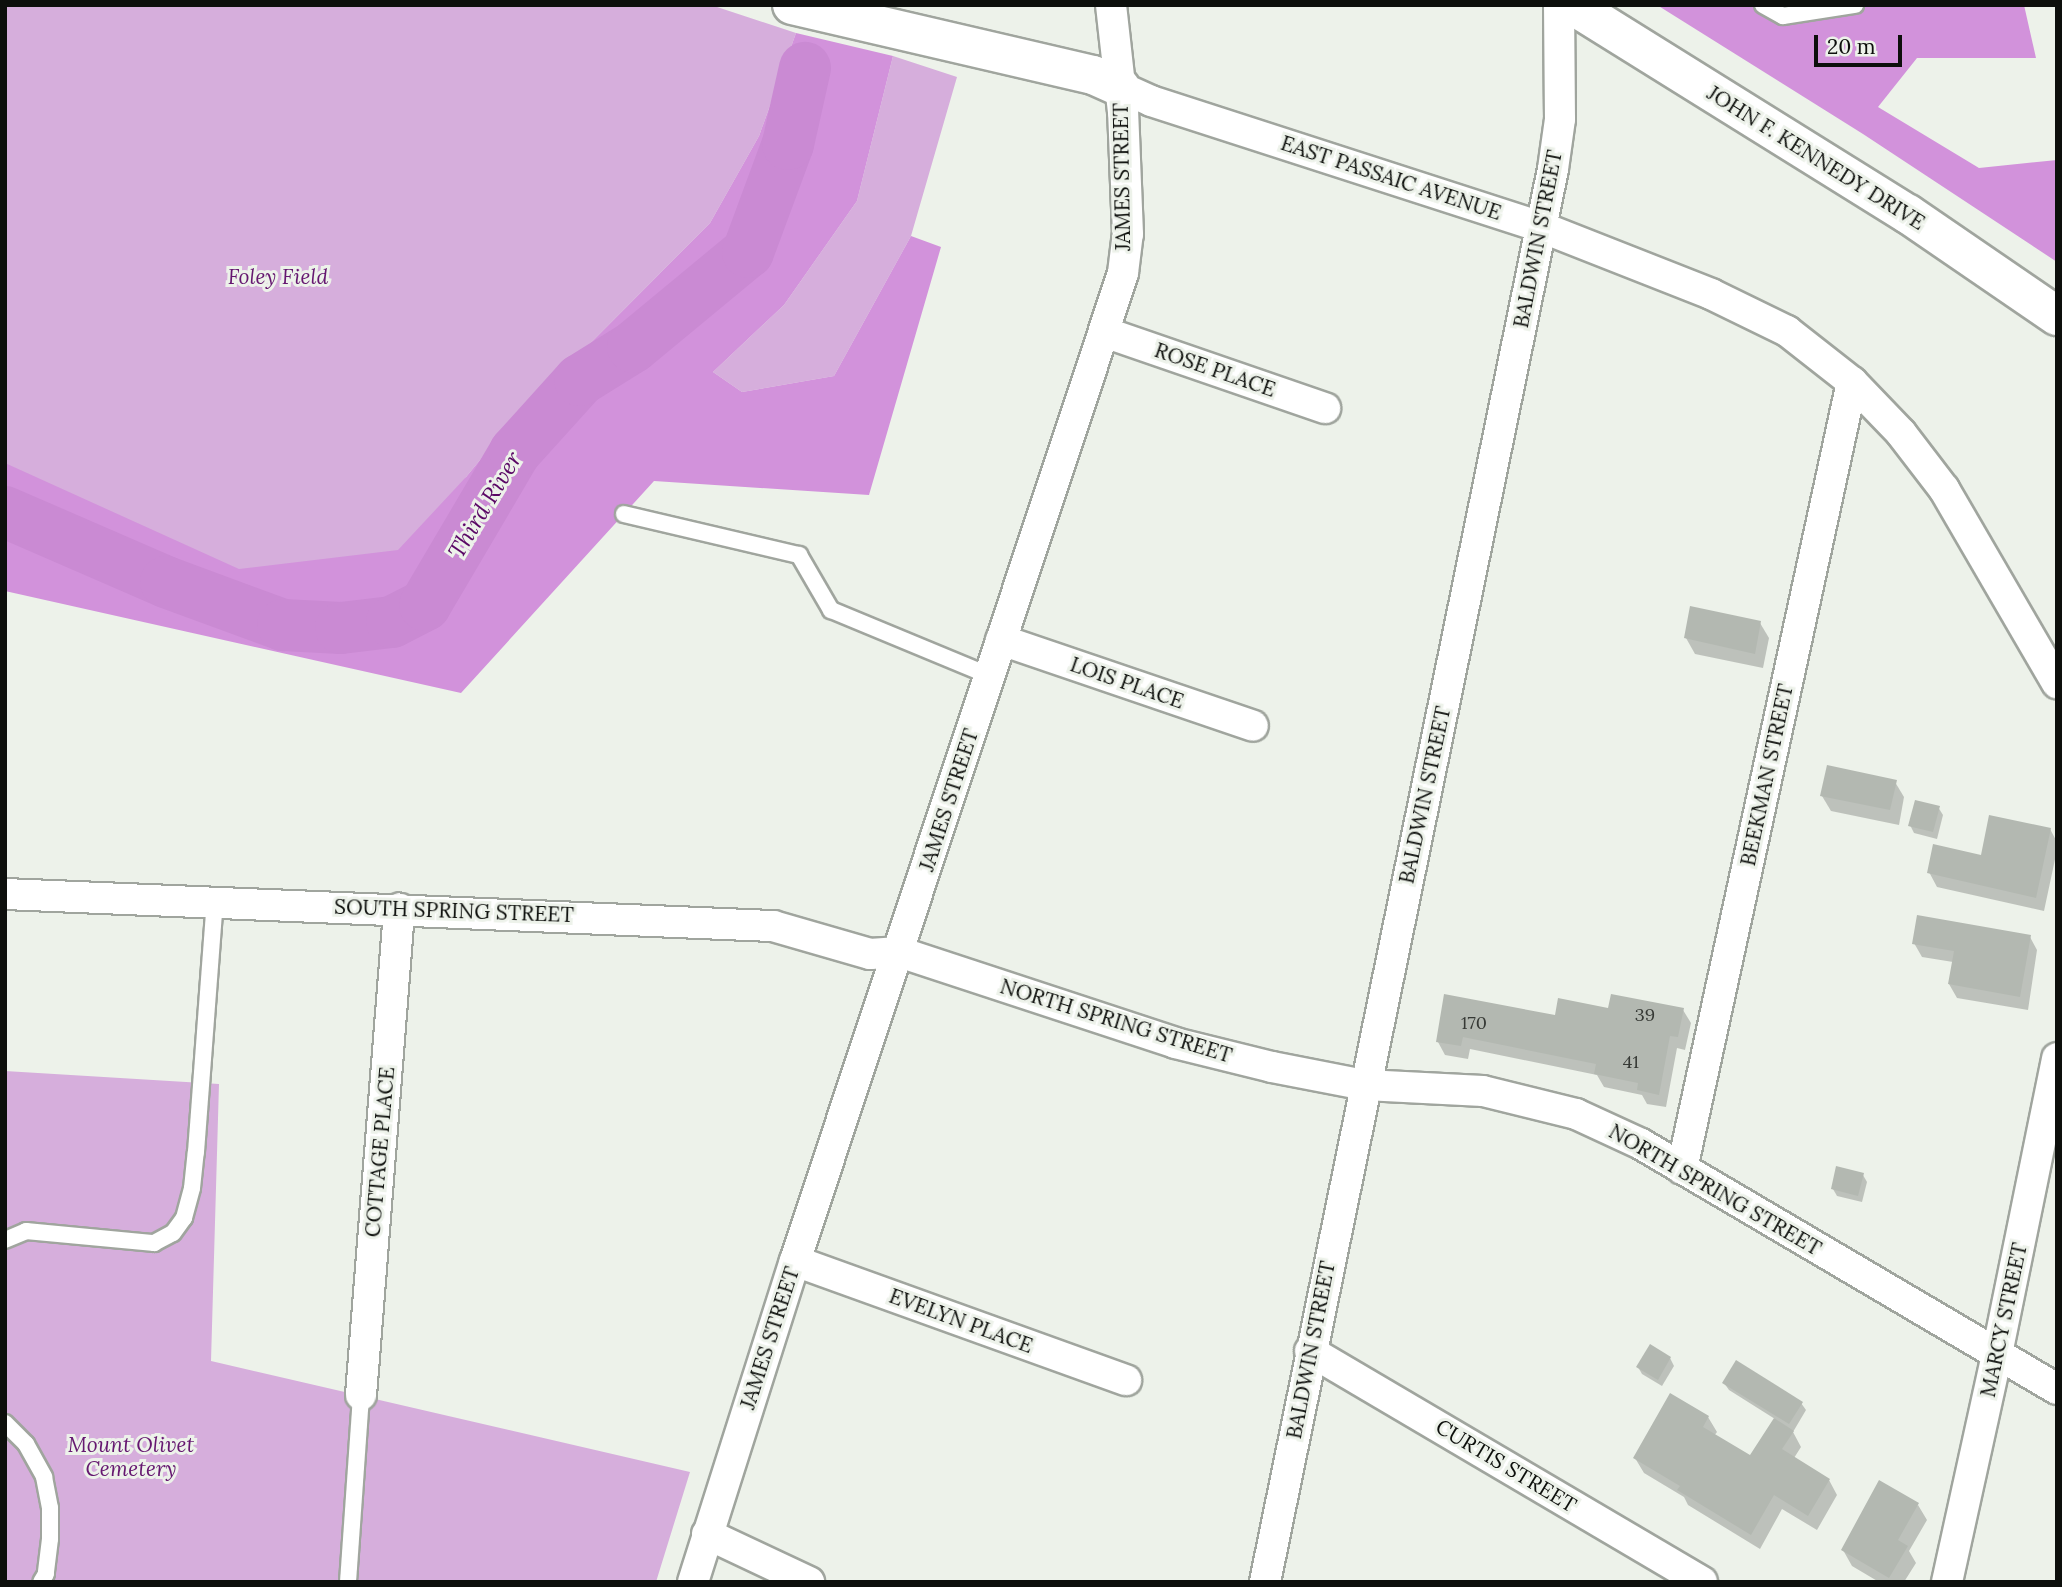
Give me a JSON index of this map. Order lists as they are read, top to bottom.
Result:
{
  "streets": {
    "main road": ["JOHN F. KENNEDY DRIVE"],
    "street": [
      "JAMES STREET",
      "EAST PASSAIC AVENUE",
      "BALDWIN STREET",
      "ROSE PLACE",
      "LOIS PLACE",
      "BEEKMAN STREET",
      "SOUTH SPRING STREET",
      "NORTH SPRING STREET",
      "COTTAGE PLACE",
      "MARCY STREET",
      "EVELYN PLACE",
      "CURTIS STREET"
    ]
  },
  "crossings": [
    ["JOHN F. KENNEDY DRIVE", "BALDWIN STREET"],
    ["JAMES STREET", "EAST PASSAIC AVENUE"],
    ["JAMES STREET", "ROSE PLACE"],
    ["JAMES STREET", "LOIS PLACE"],
    ["JAMES STREET", "SOUTH SPRING STREET"],
    ["JAMES STREET", "NORTH SPRING STREET"],
    ["JAMES STREET", "EVELYN PLACE"],
    ["EAST PASSAIC AVENUE", "BALDWIN STREET"],
    ["EAST PASSAIC AVENUE", "BEEKMAN STREET"],
    ["BALDWIN STREET", "NORTH SPRING STREET"],
    ["BALDWIN STREET", "CURTIS STREET"],
    ["BEEKMAN STREET", "NORTH SPRING STREET"],
    ["SOUTH SPRING STREET", "NORTH SPRING STREET"],
    ["SOUTH SPRING STREET", "COTTAGE PLACE"],
    ["NORTH SPRING STREET", "MARCY STREET"]
  ],
  "water": ["Third River"],
  "parks": ["Foley Field", "Mount Olivet Cemetery"],
  "house_numbers": ["39", "170", "41"],
  "scale_bar": "20 m"
}
